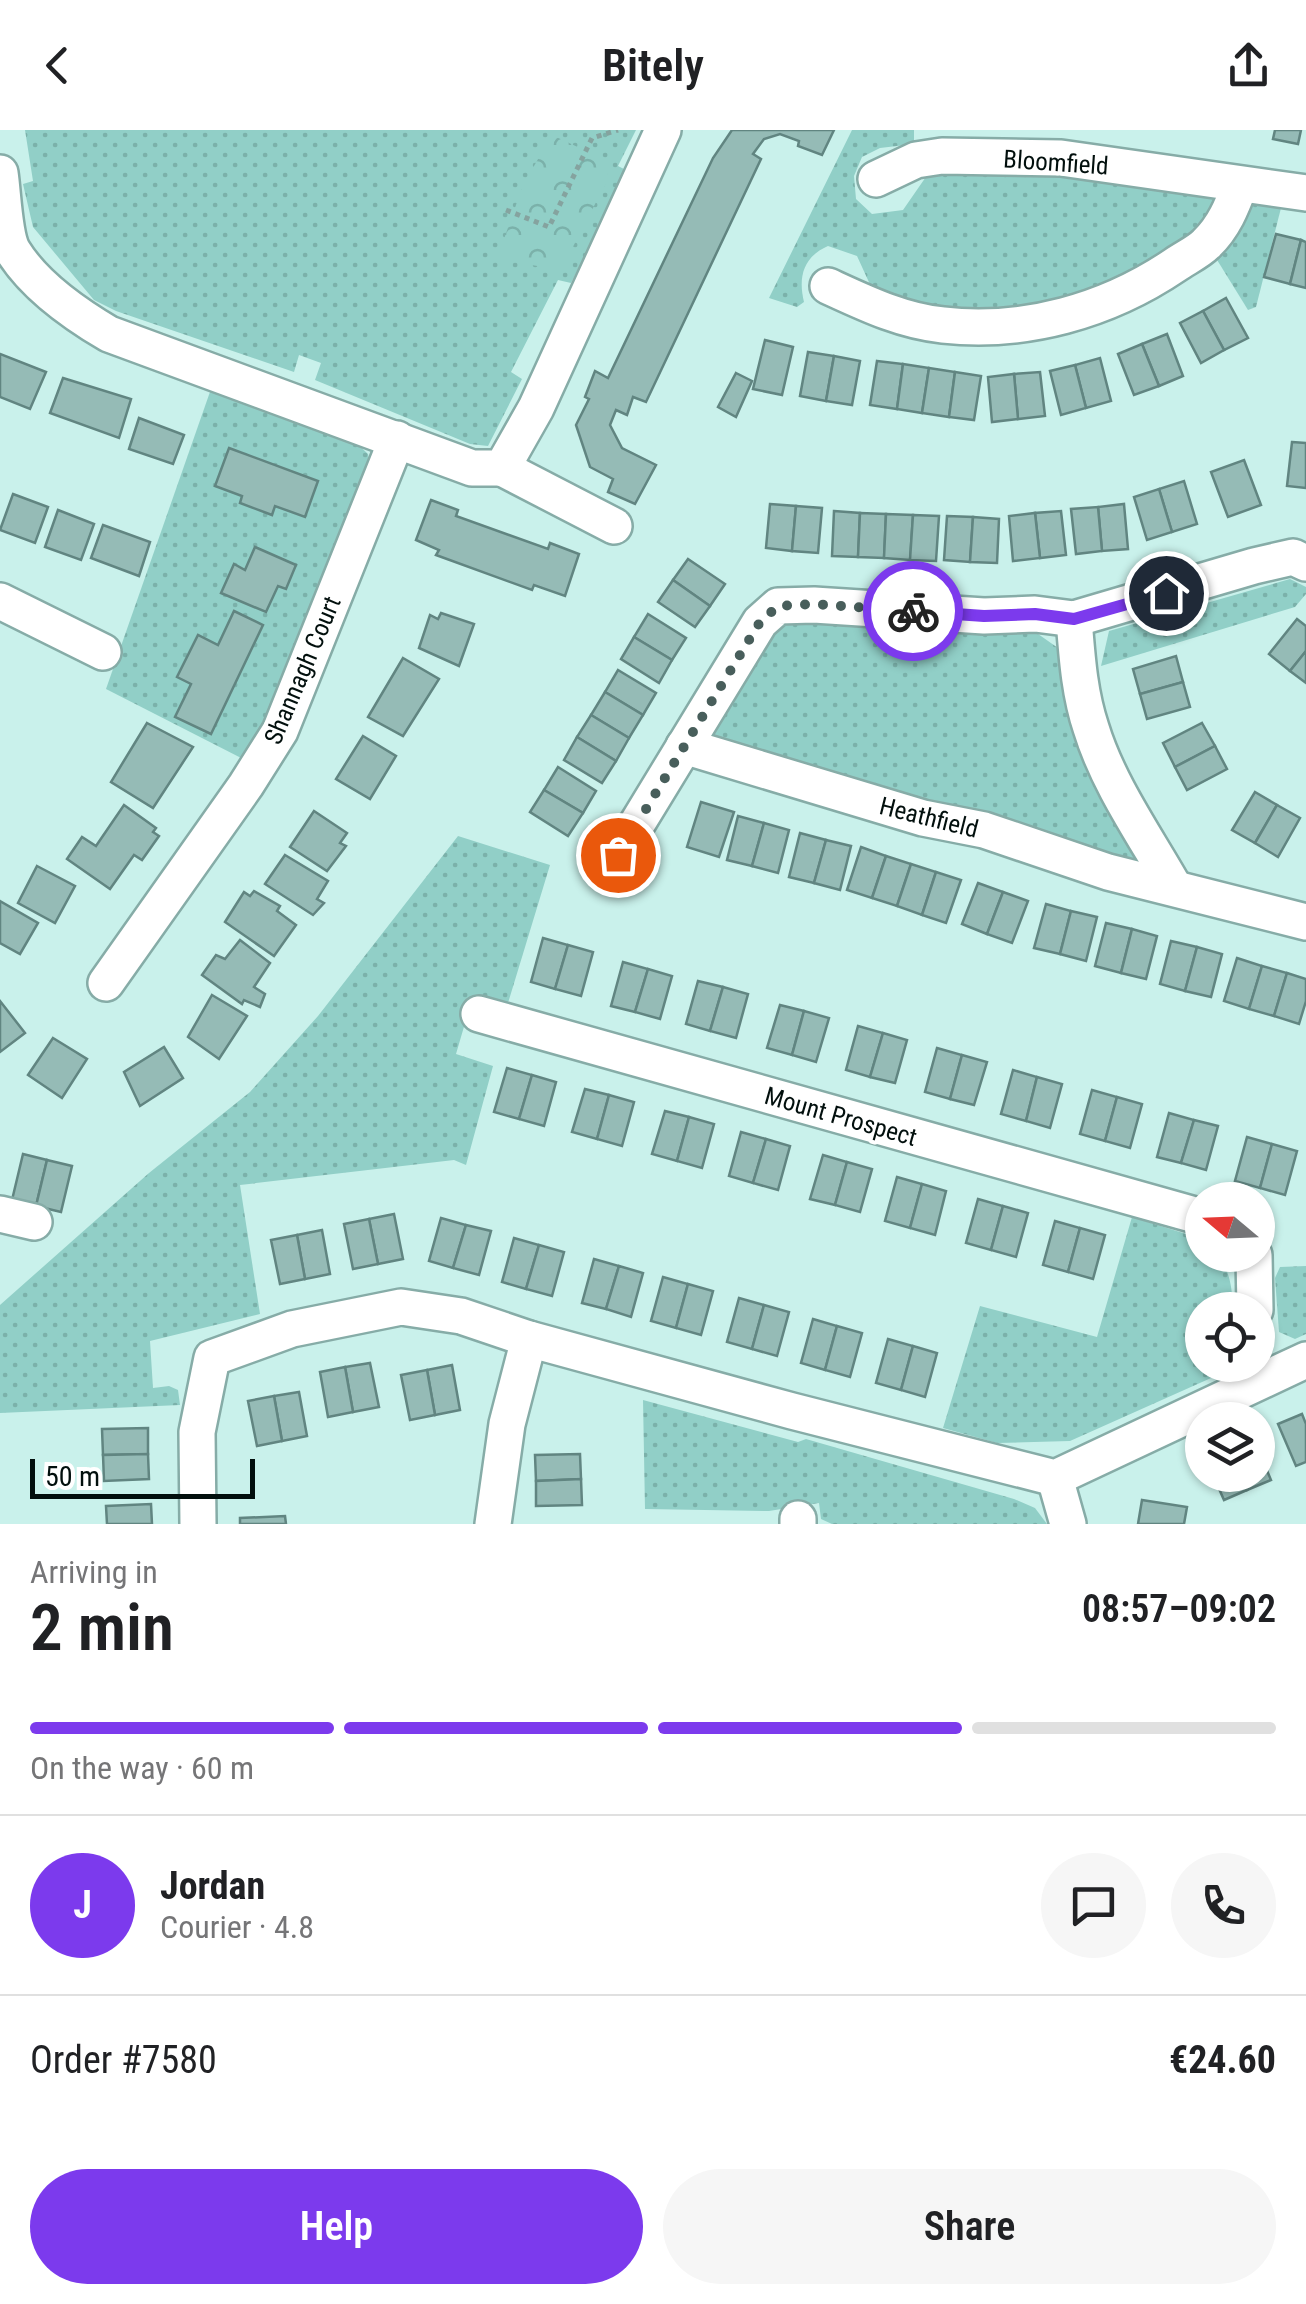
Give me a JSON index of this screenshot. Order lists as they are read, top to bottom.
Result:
{
  "streets": {
    "street": [
      "Bloomfield",
      "Shannagh Court",
      "Heathfield",
      "Mount Prospect"
    ]
  },
  "scale_bar": "50 m",
  "north": "left",
  "page": {
    "header": "Bitely",
    "scale": "50 m",
    "heading": ["2 min", "Arriving in", "08:57–09:02"],
    "panel": [
      "Jordan",
      "Courier · 4.8",
      "Order #7580",
      "€24.60"
    ],
    "bar": "On the way · 60 m",
    "round": "J",
    "buttons": ["Help", "Share"]
  }
}
